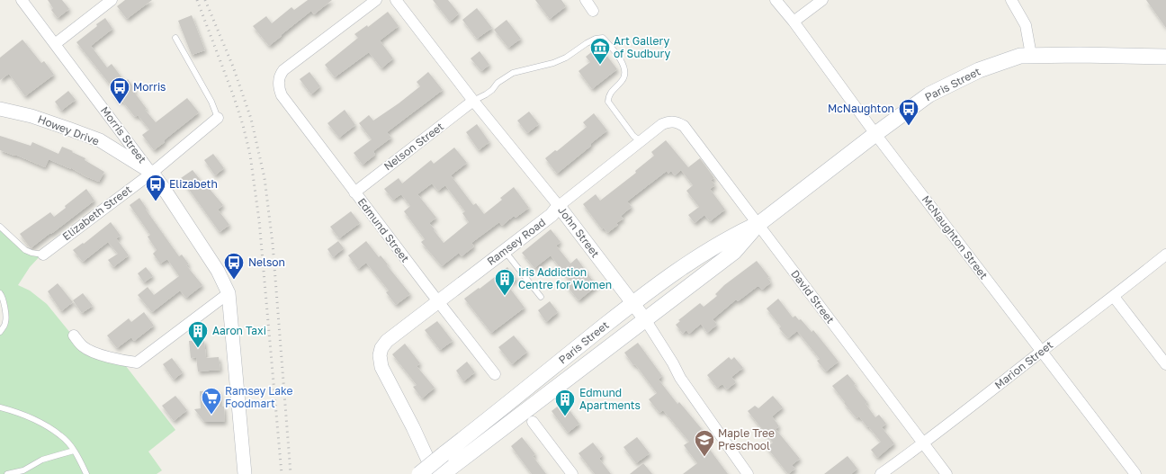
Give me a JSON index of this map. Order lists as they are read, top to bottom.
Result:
{
  "streets": {
    "main road": ["Paris Street"],
    "street": [
      "Howey Drive",
      "Morris Street",
      "Nelson Street",
      "Elizabeth Street",
      "Edmund Street",
      "John Street",
      "McNaughton Street",
      "Ramsey Road",
      "David Street",
      "Marion Street"
    ]
  },
  "crossings": [
    ["Paris Street", "John Street"],
    ["Paris Street", "McNaughton Street"],
    ["Paris Street", "David Street"],
    ["Howey Drive", "Morris Street"],
    ["Howey Drive", "Elizabeth Street"],
    ["Morris Street", "Elizabeth Street"],
    ["Nelson Street", "Edmund Street"],
    ["Nelson Street", "John Street"],
    ["Edmund Street", "Ramsey Road"],
    ["John Street", "Ramsey Road"],
    ["McNaughton Street", "Marion Street"],
    ["Ramsey Road", "David Street"],
    ["David Street", "Marion Street"]
  ],
  "places": {
    "museum": ["Art Gallery of Sudbury"],
    "bus stop": [
      "Morris",
      "McNaughton",
      "Elizabeth",
      "Nelson"
    ],
    "building": ["Iris Addiction Centre for Women", "Aaron Taxi", "Edmund Apartments"],
    "supermarket": ["Ramsey Lake Foodmart"],
    "school or university": ["Maple Tree Preschool"]
  }
}
